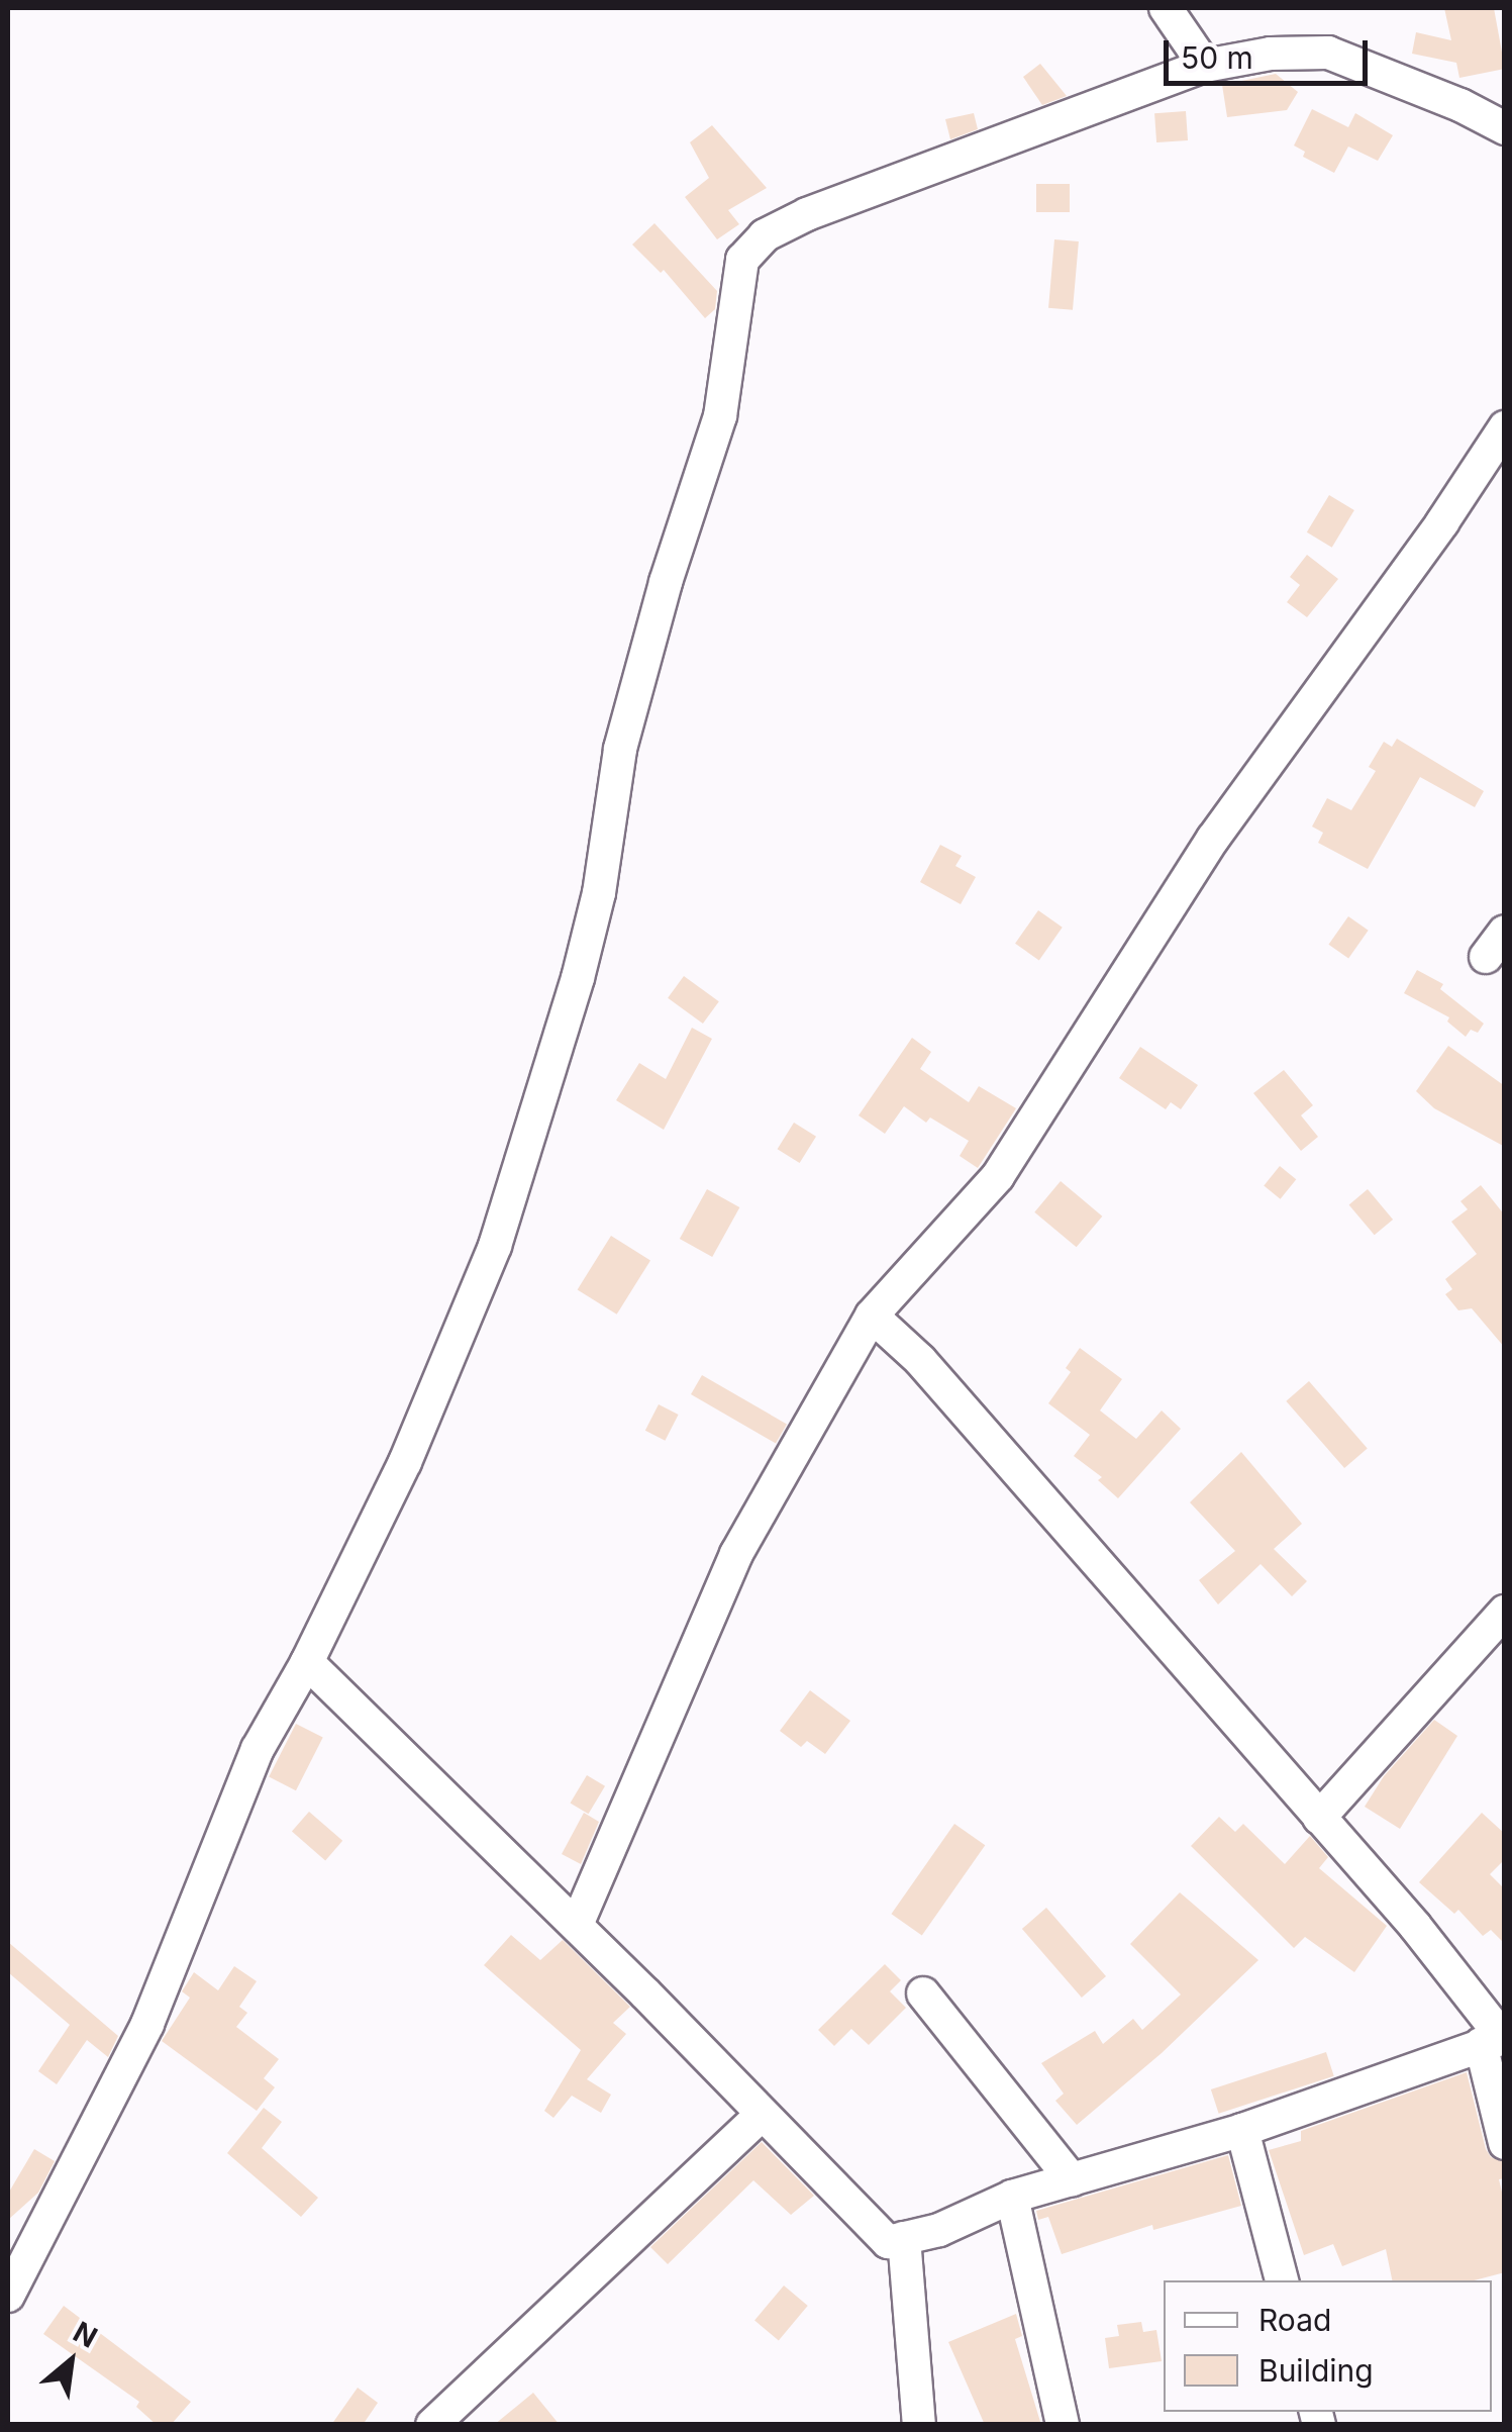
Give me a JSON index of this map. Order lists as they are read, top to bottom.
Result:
{
  "legend": ["Road", "Building"],
  "scale_bar": "50 m",
  "north": "top right"
}
